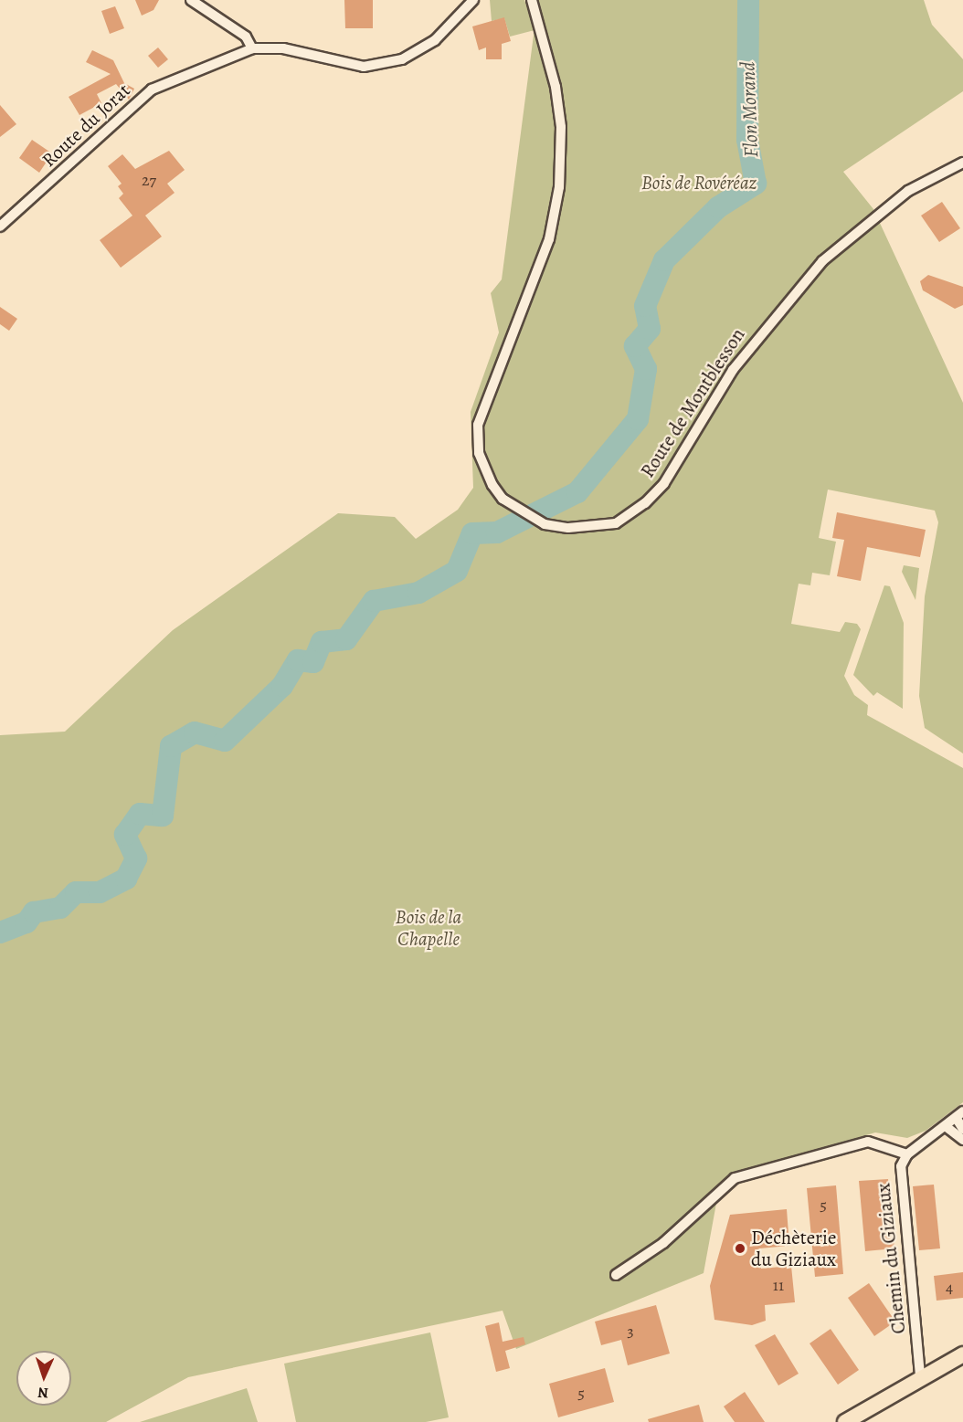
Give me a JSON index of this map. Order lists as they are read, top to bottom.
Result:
{
  "streets": {
    "street": ["Route du Jorat", "Route de Montblesson", "Chemin du Giziaux"]
  },
  "water": ["Flon Morand"],
  "parks": ["Bois de Rovéréaz", "Bois de la Chapelle"],
  "places": ["Déchèterie du Giziaux"],
  "house_numbers": [
    "27",
    "5",
    "11",
    "4",
    "3",
    "5"
  ],
  "north": "bottom"
}
